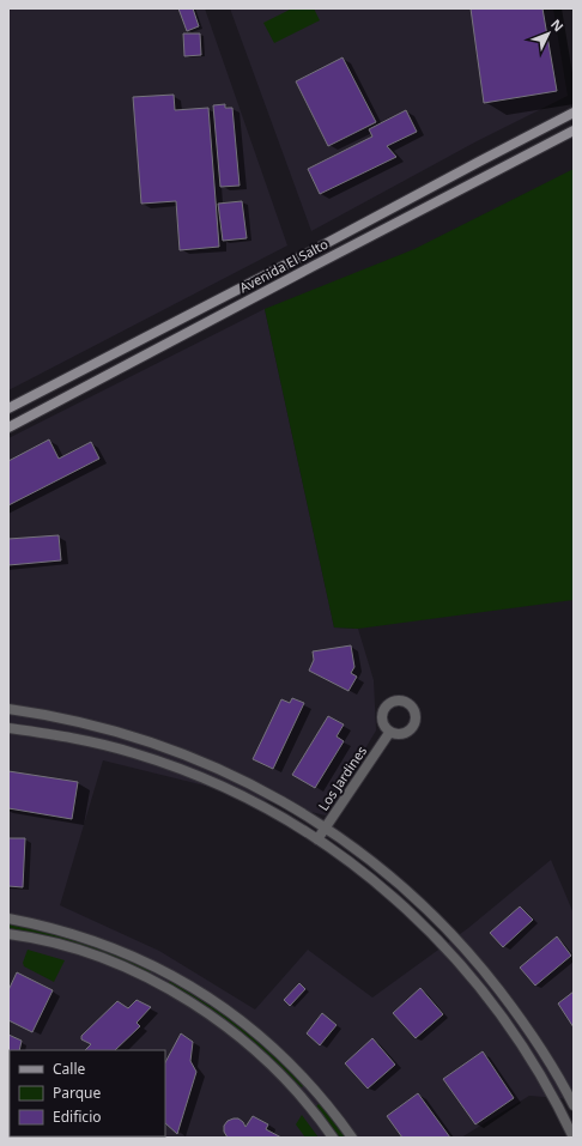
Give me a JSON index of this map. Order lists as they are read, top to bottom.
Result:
{
  "streets": {
    "main road": ["Avenida El Salto"],
    "street": ["Los Jardines"]
  },
  "legend": ["Calle", "Parque", "Edificio"],
  "north": "top right"
}
